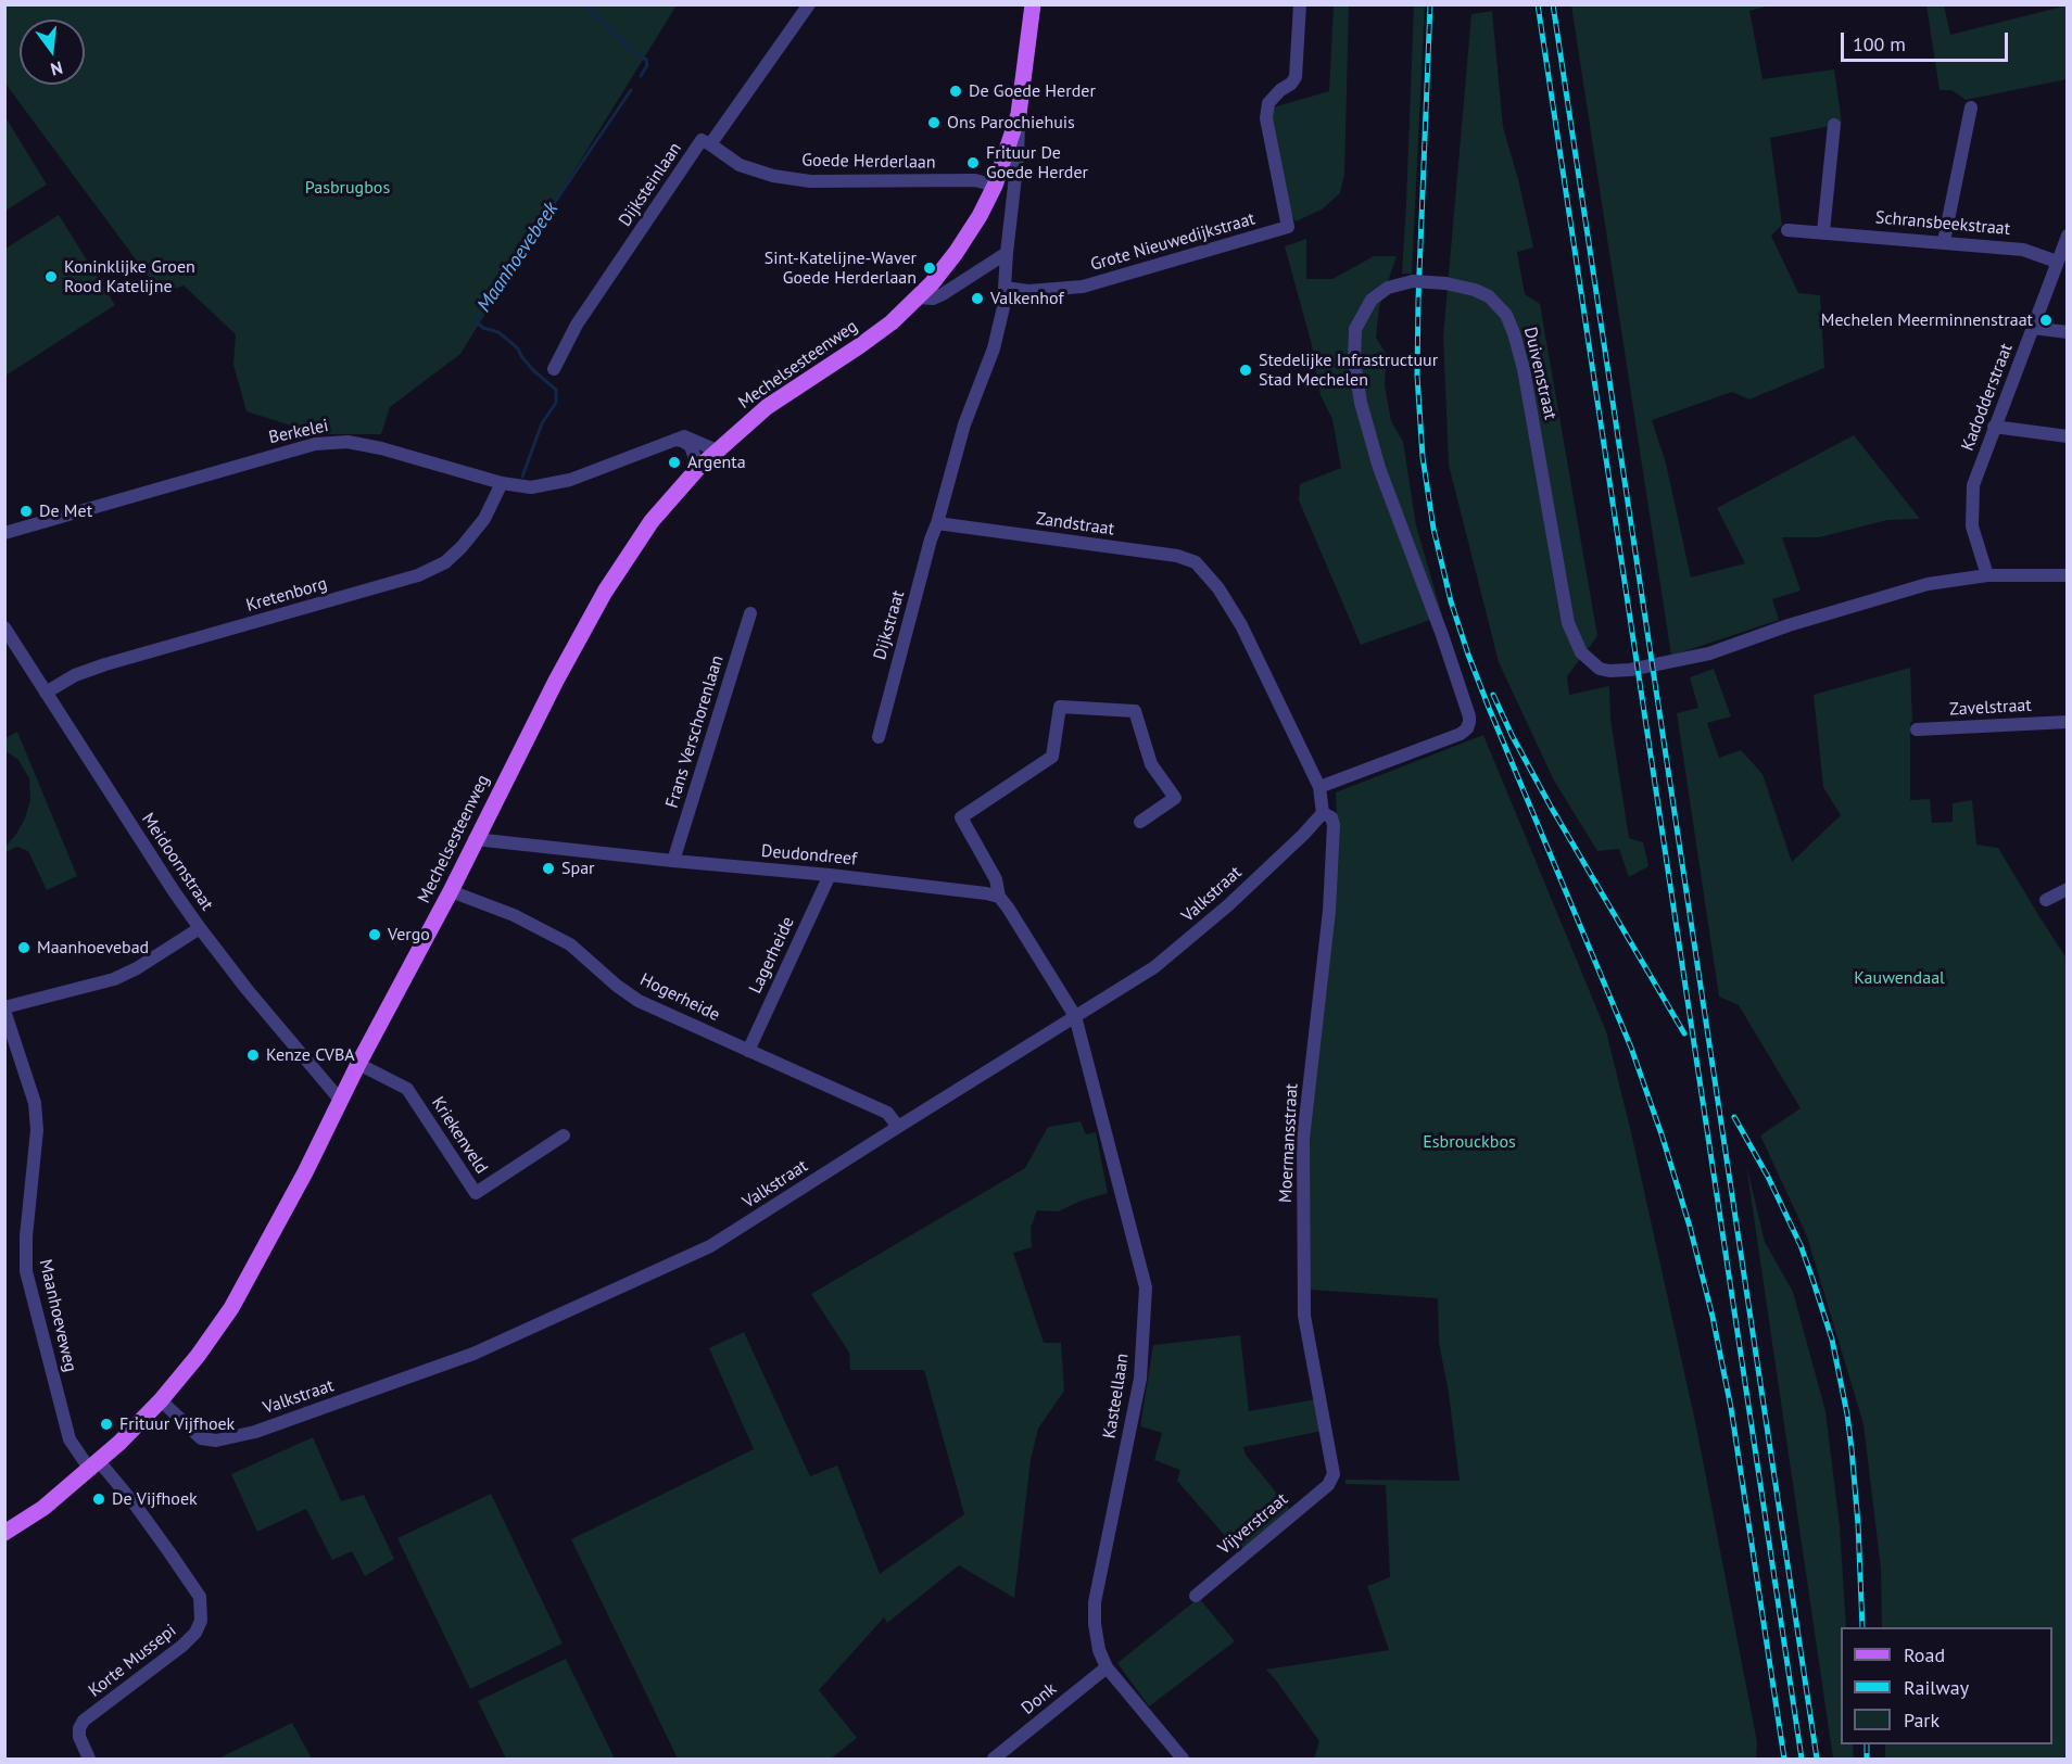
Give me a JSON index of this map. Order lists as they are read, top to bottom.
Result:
{
  "streets": {
    "main road": ["Mechelsesteenweg"],
    "street": [
      "Goede Herderlaan",
      "Dijksteinlaan",
      "Schransbeekstraat",
      "Grote Nieuwedijkstraat",
      "Duivenstraat",
      "Kadodderstraat",
      "Berkelei",
      "Zandstraat",
      "Kretenborg",
      "Dijkstraat",
      "Zavelstraat",
      "Frans Verschorenlaan",
      "Deudondreef",
      "Meidoornstraat",
      "Valkstraat",
      "Lagerheide",
      "Hogerheide",
      "Kriekenveld",
      "Moermansstraat",
      "Maanhoeveweg",
      "Kasteellaan",
      "Vijverstraat",
      "Korte Mussepi",
      "Donk"
    ]
  },
  "crossings": [
    ["Goede Herderlaan", "Dijksteinlaan"],
    ["Goede Herderlaan", "Mechelsesteenweg"],
    ["Schransbeekstraat", "Kadodderstraat"],
    ["Mechelsesteenweg", "Deudondreef"],
    ["Mechelsesteenweg", "Meidoornstraat"],
    ["Mechelsesteenweg", "Valkstraat"],
    ["Mechelsesteenweg", "Hogerheide"],
    ["Mechelsesteenweg", "Kriekenveld"],
    ["Mechelsesteenweg", "Maanhoeveweg"],
    ["Mechelsesteenweg", "Korte Mussepi"],
    ["Duivenstraat", "Kadodderstraat"],
    ["Duivenstraat", "Zandstraat"],
    ["Berkelei", "Kretenborg"],
    ["Zandstraat", "Dijkstraat"],
    ["Kretenborg", "Meidoornstraat"],
    ["Frans Verschorenlaan", "Deudondreef"],
    ["Deudondreef", "Lagerheide"],
    ["Valkstraat", "Hogerheide"],
    ["Valkstraat", "Moermansstraat"],
    ["Valkstraat", "Kasteellaan"],
    ["Lagerheide", "Hogerheide"],
    ["Moermansstraat", "Vijverstraat"],
    ["Maanhoeveweg", "Korte Mussepi"],
    ["Kasteellaan", "Donk"]
  ],
  "water": ["Maanhoevebeek"],
  "parks": ["Pasbrugbos", "Kauwendaal", "Esbrouckbos"],
  "places": [
    "De Goede Herder",
    "Ons Parochiehuis",
    "Frituur De Goede Herder",
    "Sint-Katelijne-Waver Goede Herderlaan",
    "Koninklijke Groen Rood Katelijne",
    "Valkenhof",
    "Mechelen Meerminnenstraat",
    "Stedelijke Infrastructuur Stad Mechelen",
    "Argenta",
    "De Met",
    "Spar",
    "Vergo",
    "Maanhoevebad",
    "Kenze CVBA",
    "Frituur Vijfhoek",
    "De Vijfhoek"
  ],
  "legend": ["Road", "Railway", "Park"],
  "scale_bar": "100 m",
  "north": "bottom"
}
